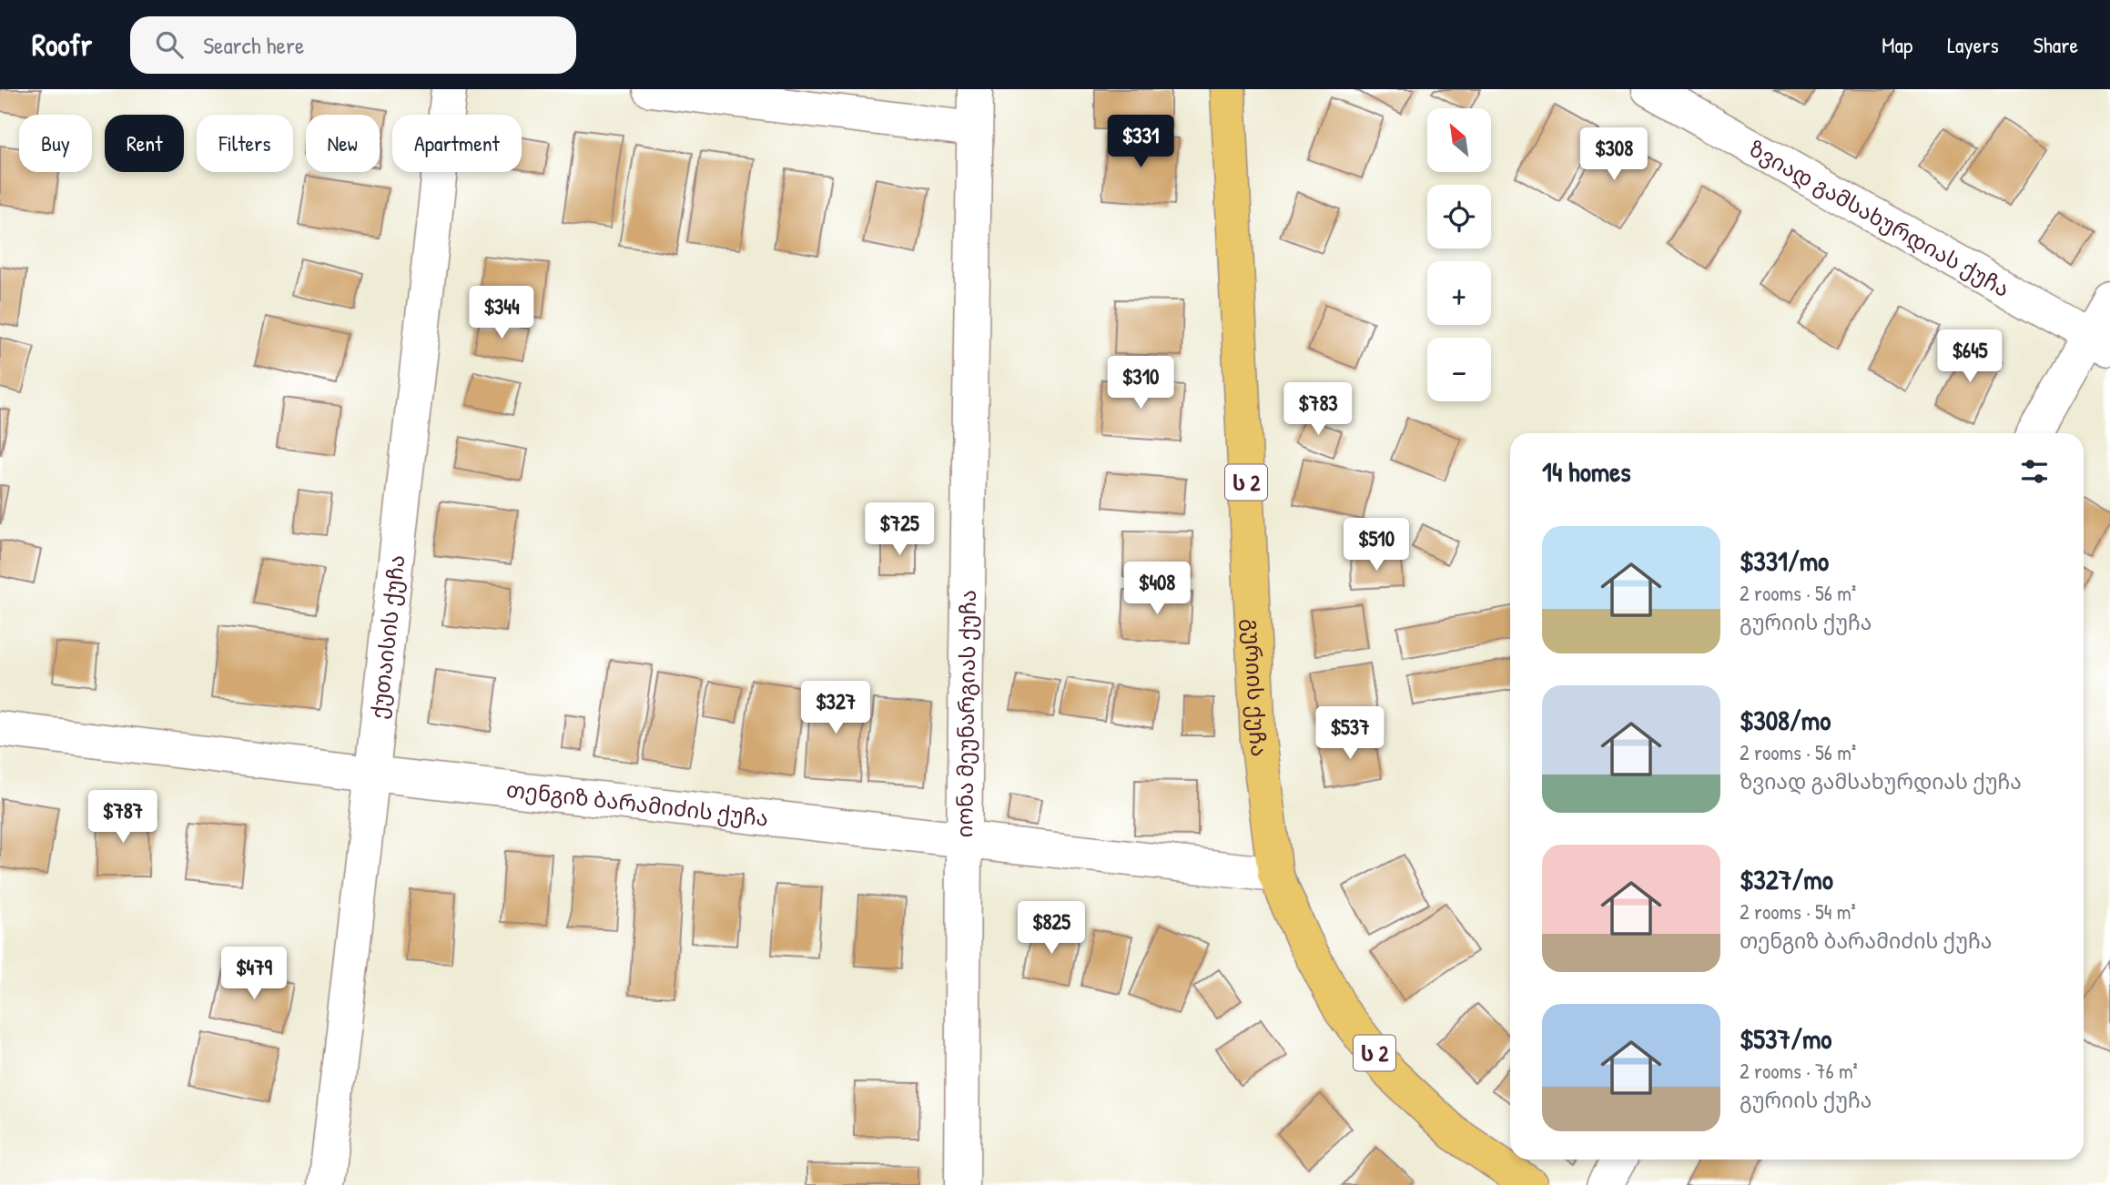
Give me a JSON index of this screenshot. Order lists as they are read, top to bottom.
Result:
{
  "streets": {
    "highway": ["ს 2", "გურიის ქუჩა"],
    "street": [
      "ზვიად გამსახურდიას ქუჩა",
      "ქუთაისის ქუჩა",
      "იონა მეუნარგიას ქუჩა",
      "თენგიზ ბარამიძის ქუჩა"
    ]
  },
  "crossings": [
    ["ქუთაისის ქუჩა", "თენგიზ ბარამიძის ქუჩა"],
    ["გურიის ქუჩა", "თენგიზ ბარამიძის ქუჩა"],
    ["იონა მეუნარგიას ქუჩა", "თენგიზ ბარამიძის ქუჩა"]
  ],
  "north": "top left",
  "page": {
    "header": "Roofr",
    "search": "Search here",
    "nav": ["Map", "Layers", "Share"],
    "map_buttons": ["+", "−"],
    "price": [
      "$331",
      "$308",
      "$344",
      "$645",
      "$310",
      "$783",
      "$725",
      "$510",
      "$408",
      "$327",
      "$537",
      "$787",
      "$825",
      "$479"
    ],
    "chip": [
      "Buy",
      "Rent",
      "Filters",
      "New",
      "Apartment"
    ],
    "heading": "14 homes",
    "list": [
      {
        "name": "$331/mo",
        "note": "2 rooms · 56 m² · გურიის ქუჩა"
      },
      {
        "name": "$308/mo",
        "note": "2 rooms · 56 m² · ზვიად გამსახურდიას ქუჩა"
      },
      {
        "name": "$327/mo",
        "note": "2 rooms · 54 m² · თენგიზ ბარამიძის ქუჩა"
      },
      {
        "name": "$537/mo",
        "note": "2 rooms · 76 m² · გურიის ქუჩა"
      }
    ]
  }
}
